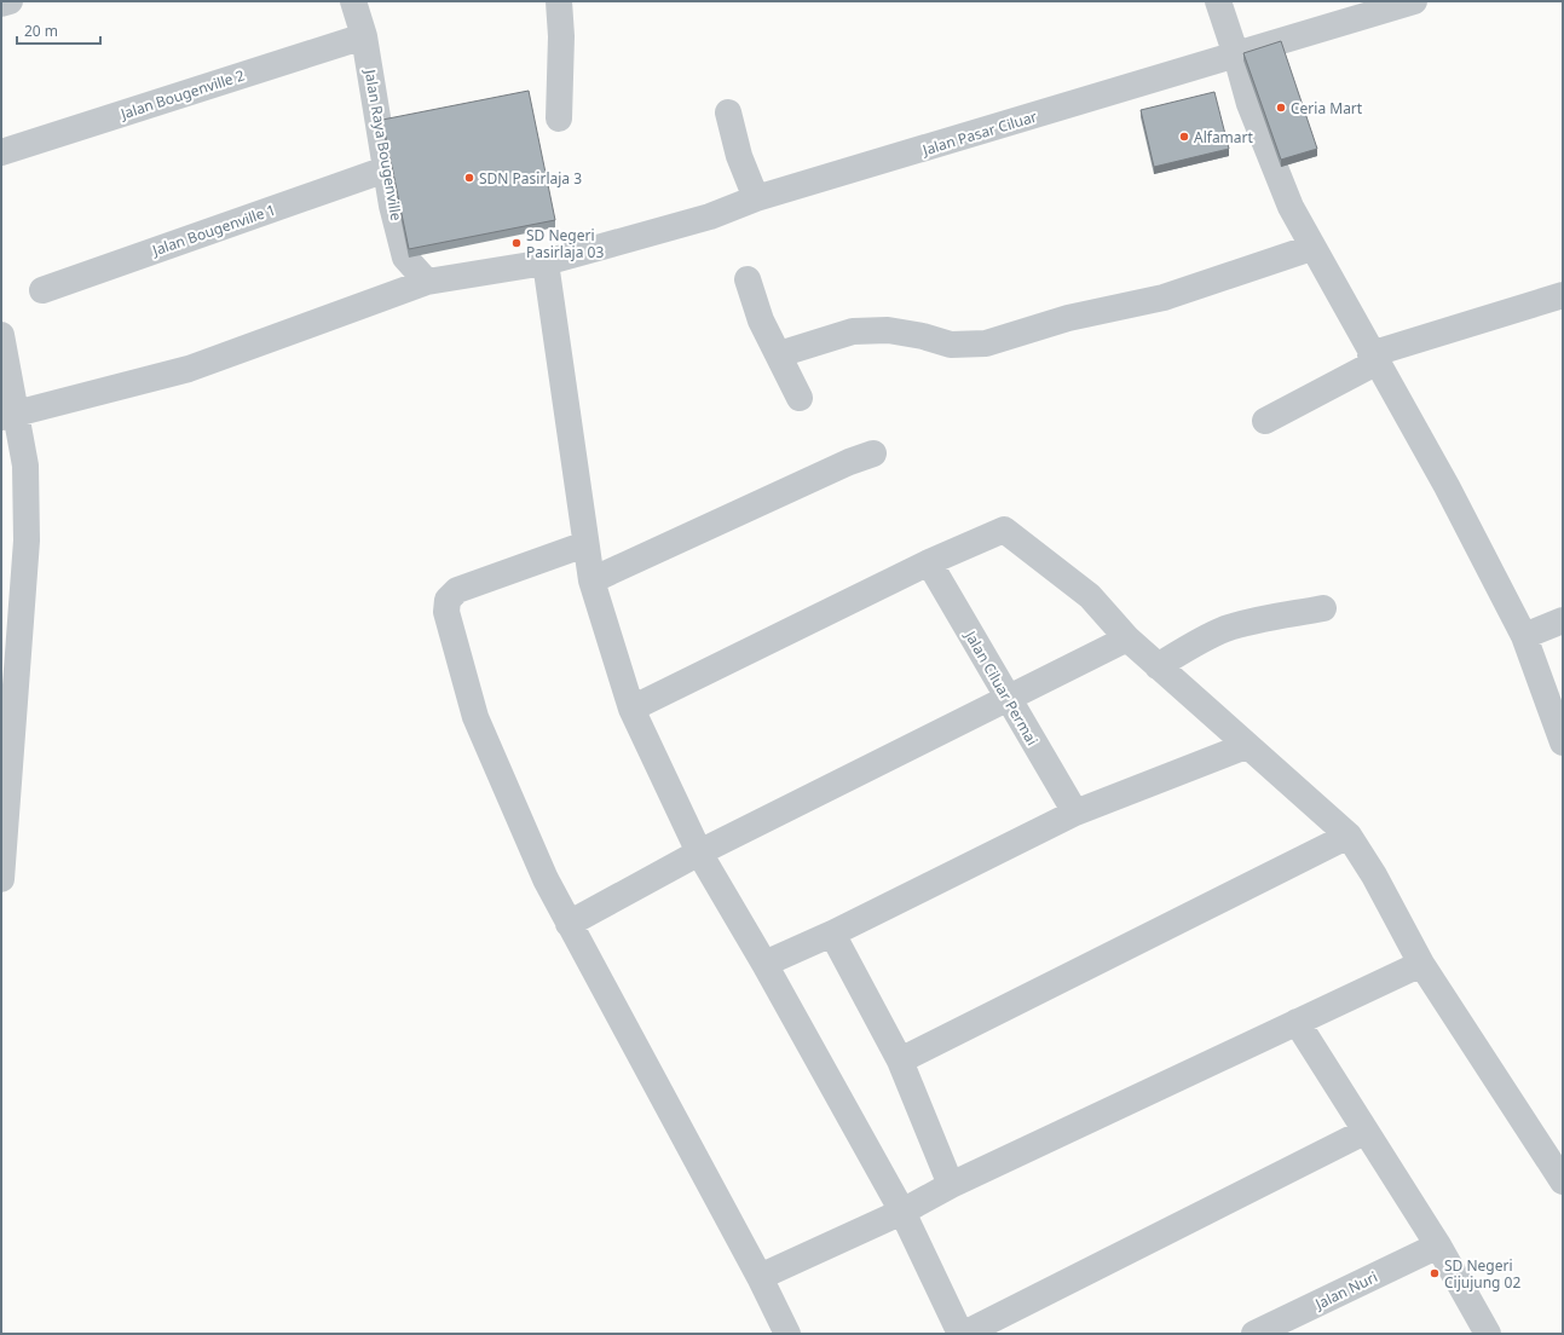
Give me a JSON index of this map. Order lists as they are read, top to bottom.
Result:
{
  "streets": {
    "street": [
      "Jalan Bougenville 2",
      "Jalan Pasar Ciluar",
      "Jalan Raya Bougenville",
      "Jalan Bougenville 1",
      "Jalan Ciluar Permai",
      "Jalan Nuri"
    ]
  },
  "crossings": [
    ["Jalan Bougenville 2", "Jalan Raya Bougenville"],
    ["Jalan Pasar Ciluar", "Jalan Raya Bougenville"],
    ["Jalan Raya Bougenville", "Jalan Bougenville 1"]
  ],
  "places": [
    "Ceria Mart",
    "Alfamart",
    "SDN Pasirlaja 3",
    "SD Negeri Pasirlaja 03",
    "SD Negeri Cijujung 02"
  ],
  "scale_bar": "20 m"
}
